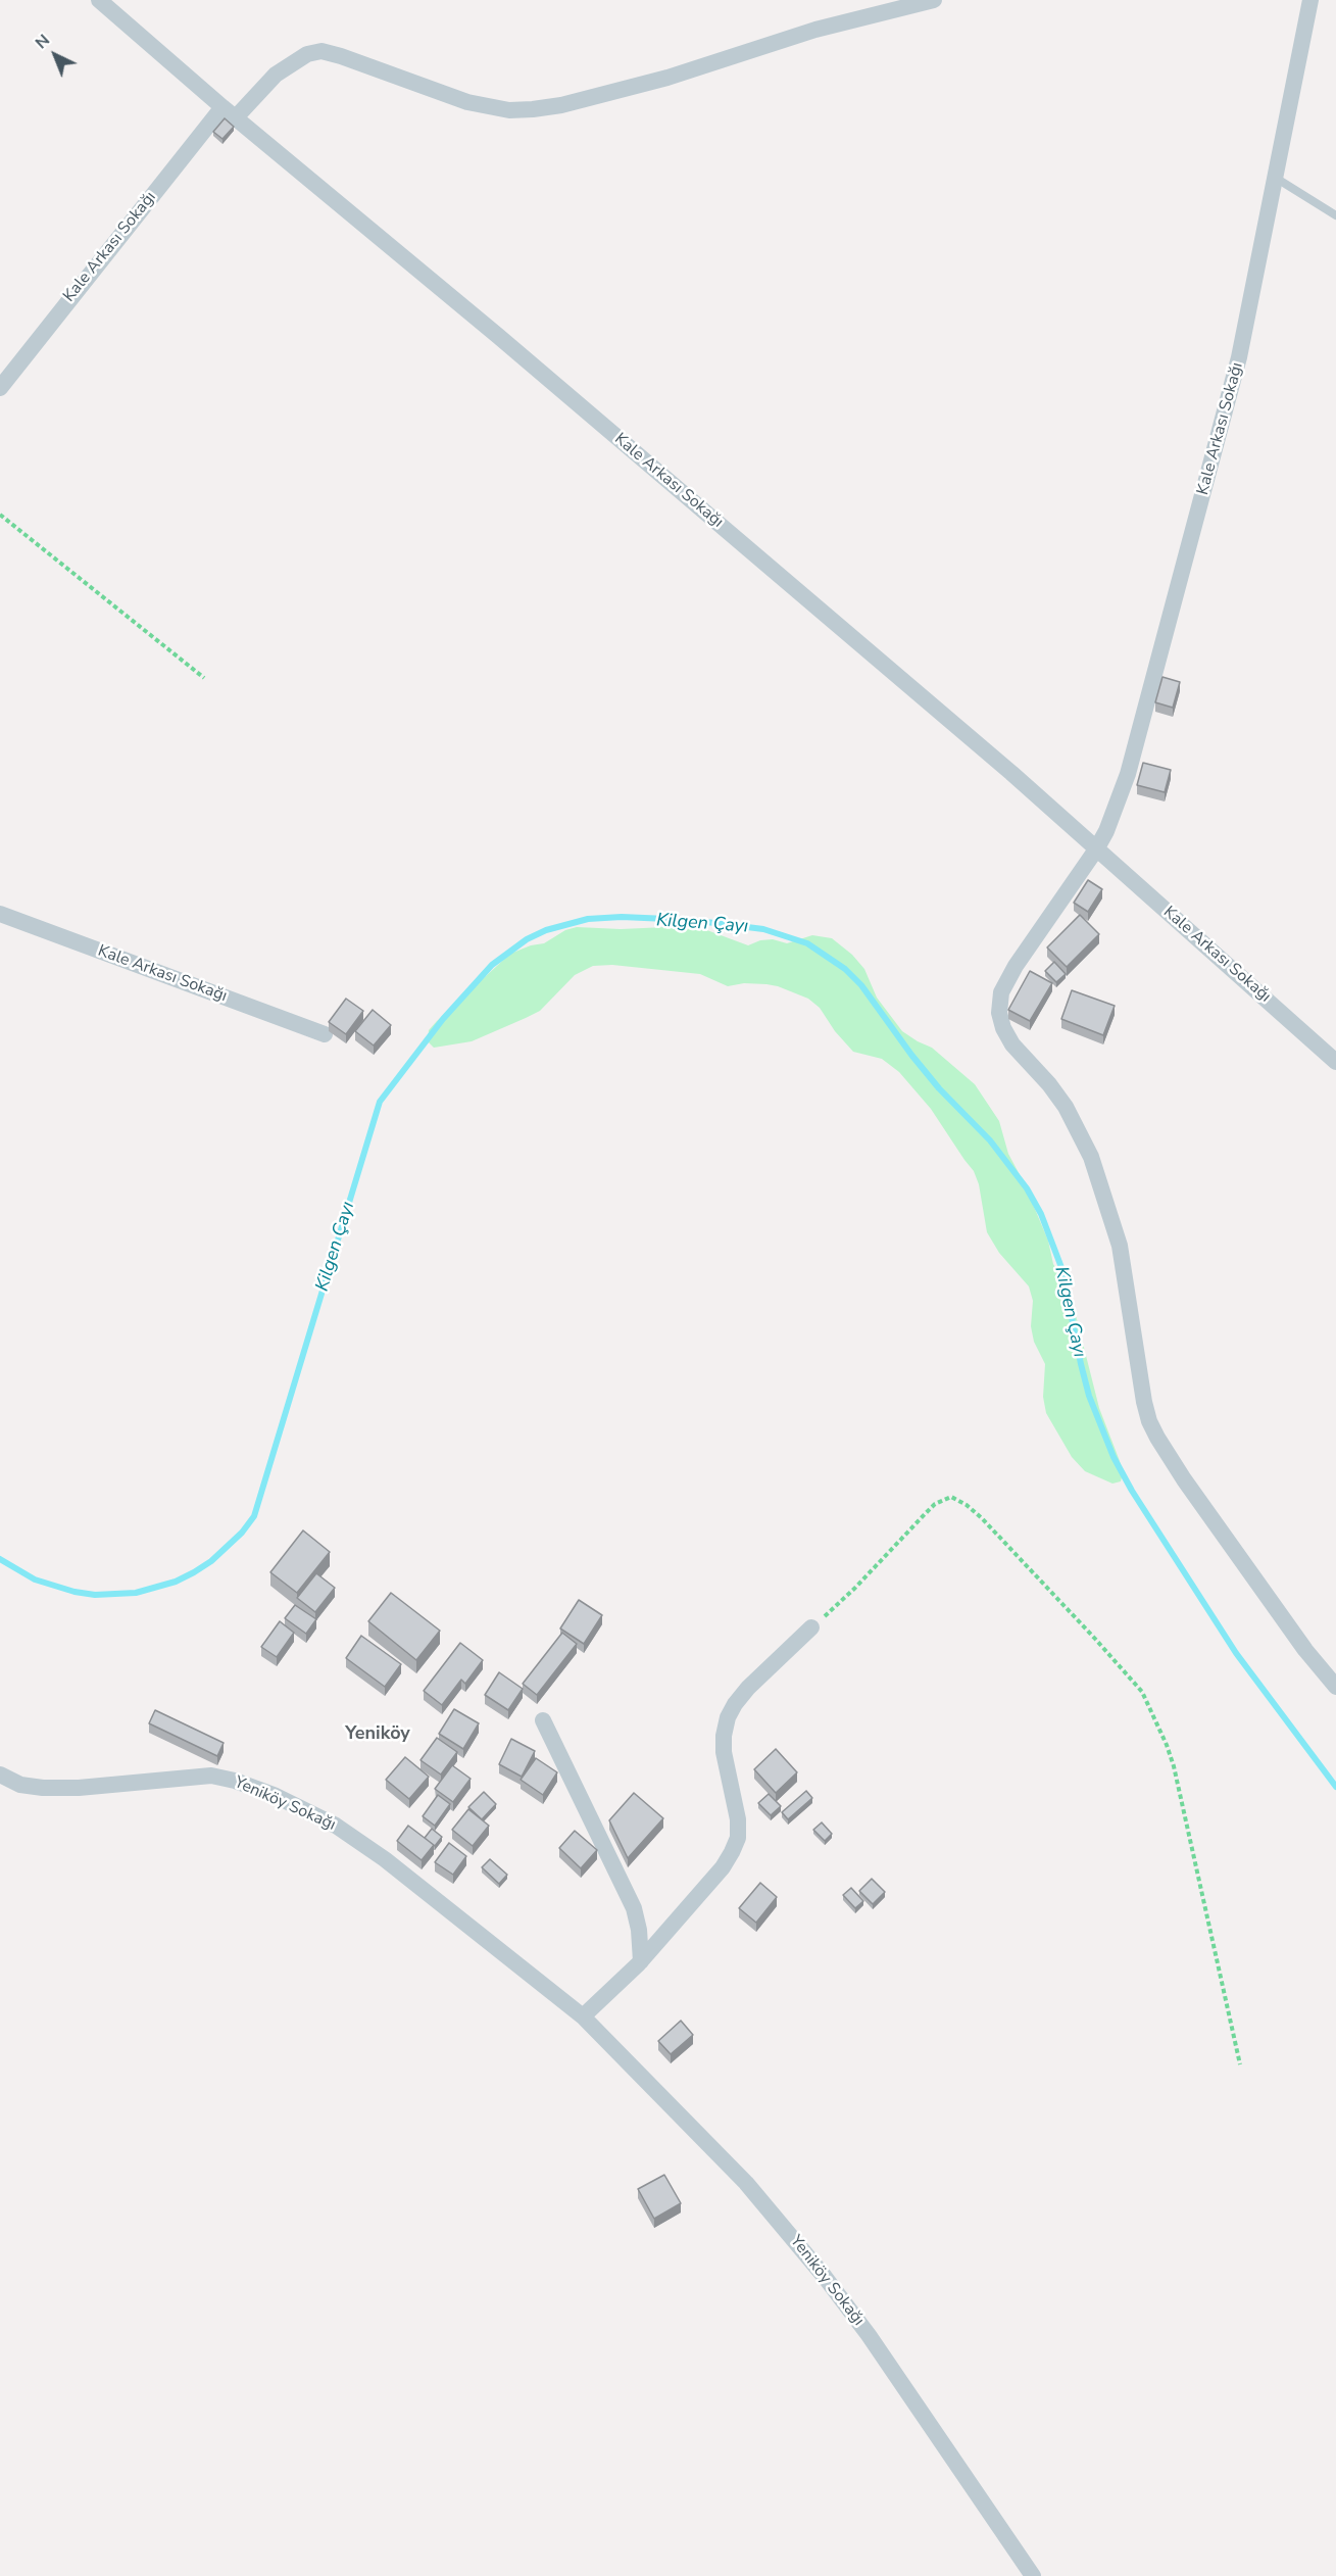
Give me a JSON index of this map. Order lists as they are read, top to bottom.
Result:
{
  "streets": {
    "street": ["Kale Arkası Sokağı", "Yeniköy Sokağı"]
  },
  "districts": ["Yeniköy"],
  "water": ["Kilgen Çayı"],
  "north": "top left"
}
